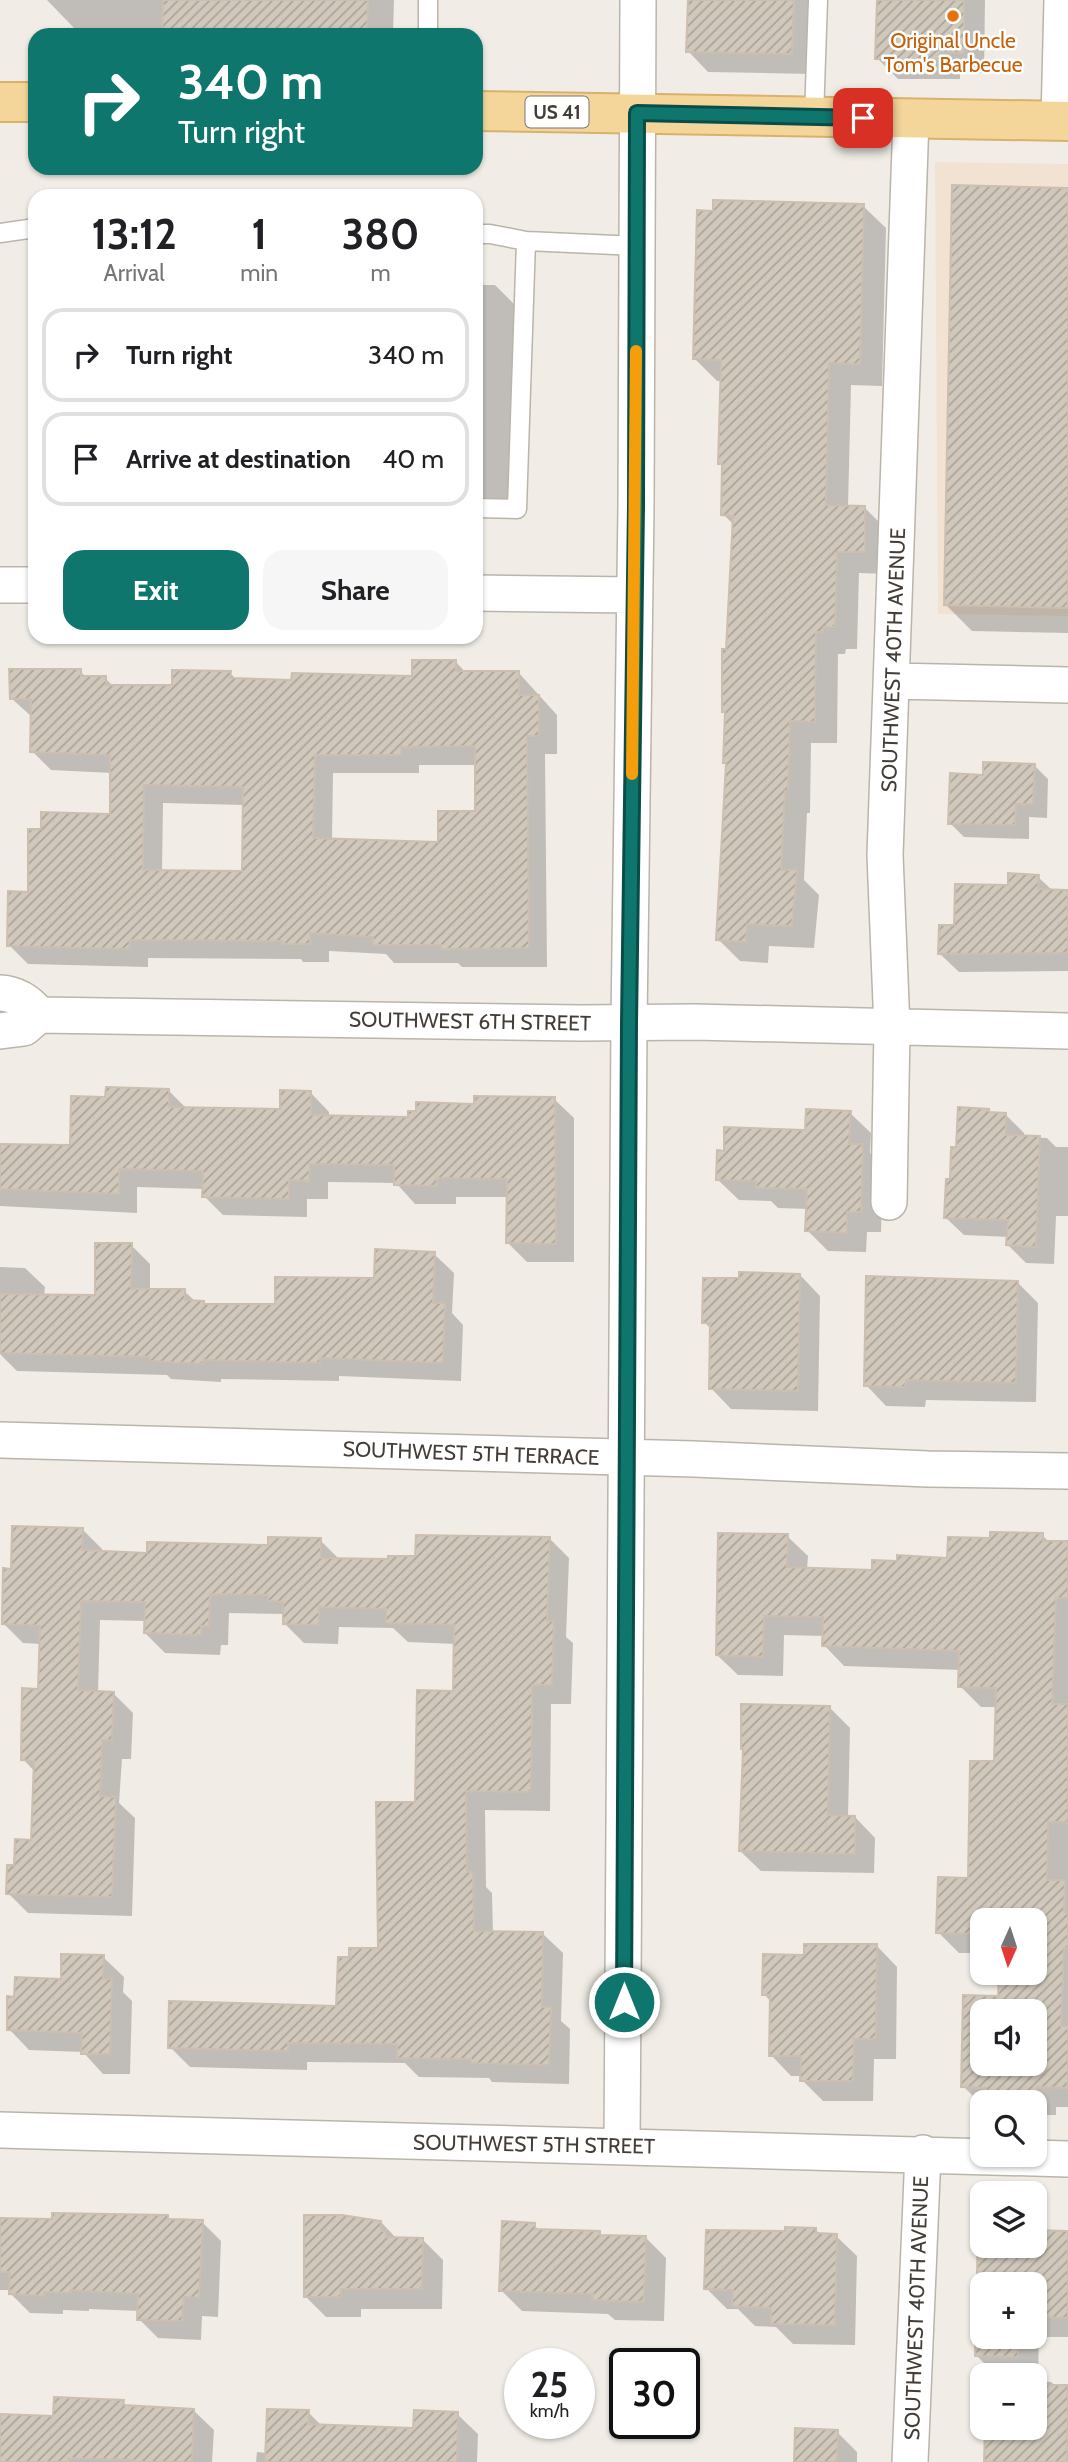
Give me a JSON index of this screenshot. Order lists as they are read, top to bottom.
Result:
{
  "streets": {
    "main road": ["US 41"],
    "street": [
      "SOUTHWEST 40TH AVENUE",
      "SOUTHWEST 6TH STREET",
      "SOUTHWEST 5TH TERRACE",
      "SOUTHWEST 5TH STREET"
    ]
  },
  "crossings": [
    ["US 41", "SOUTHWEST 40TH AVENUE"],
    ["SOUTHWEST 40TH AVENUE", "SOUTHWEST 6TH STREET"],
    ["SOUTHWEST 40TH AVENUE", "SOUTHWEST 5TH STREET"]
  ],
  "places": ["Original Uncle Tom's Barbecue"],
  "north": "bottom",
  "page": {
    "turn": ["340 m", "Turn right"],
    "eta": [
      "13:12",
      "Arrival",
      "1",
      "min",
      "380",
      "m"
    ],
    "list": [
      {
        "name": "Turn right",
        "value": "340 m"
      },
      {
        "name": "Arrive at destination",
        "value": "40 m"
      }
    ],
    "buttons": ["Exit", "Share"],
    "map_buttons": ["+", "−"],
    "speed": "25 km/h",
    "limit": "30"
  }
}
